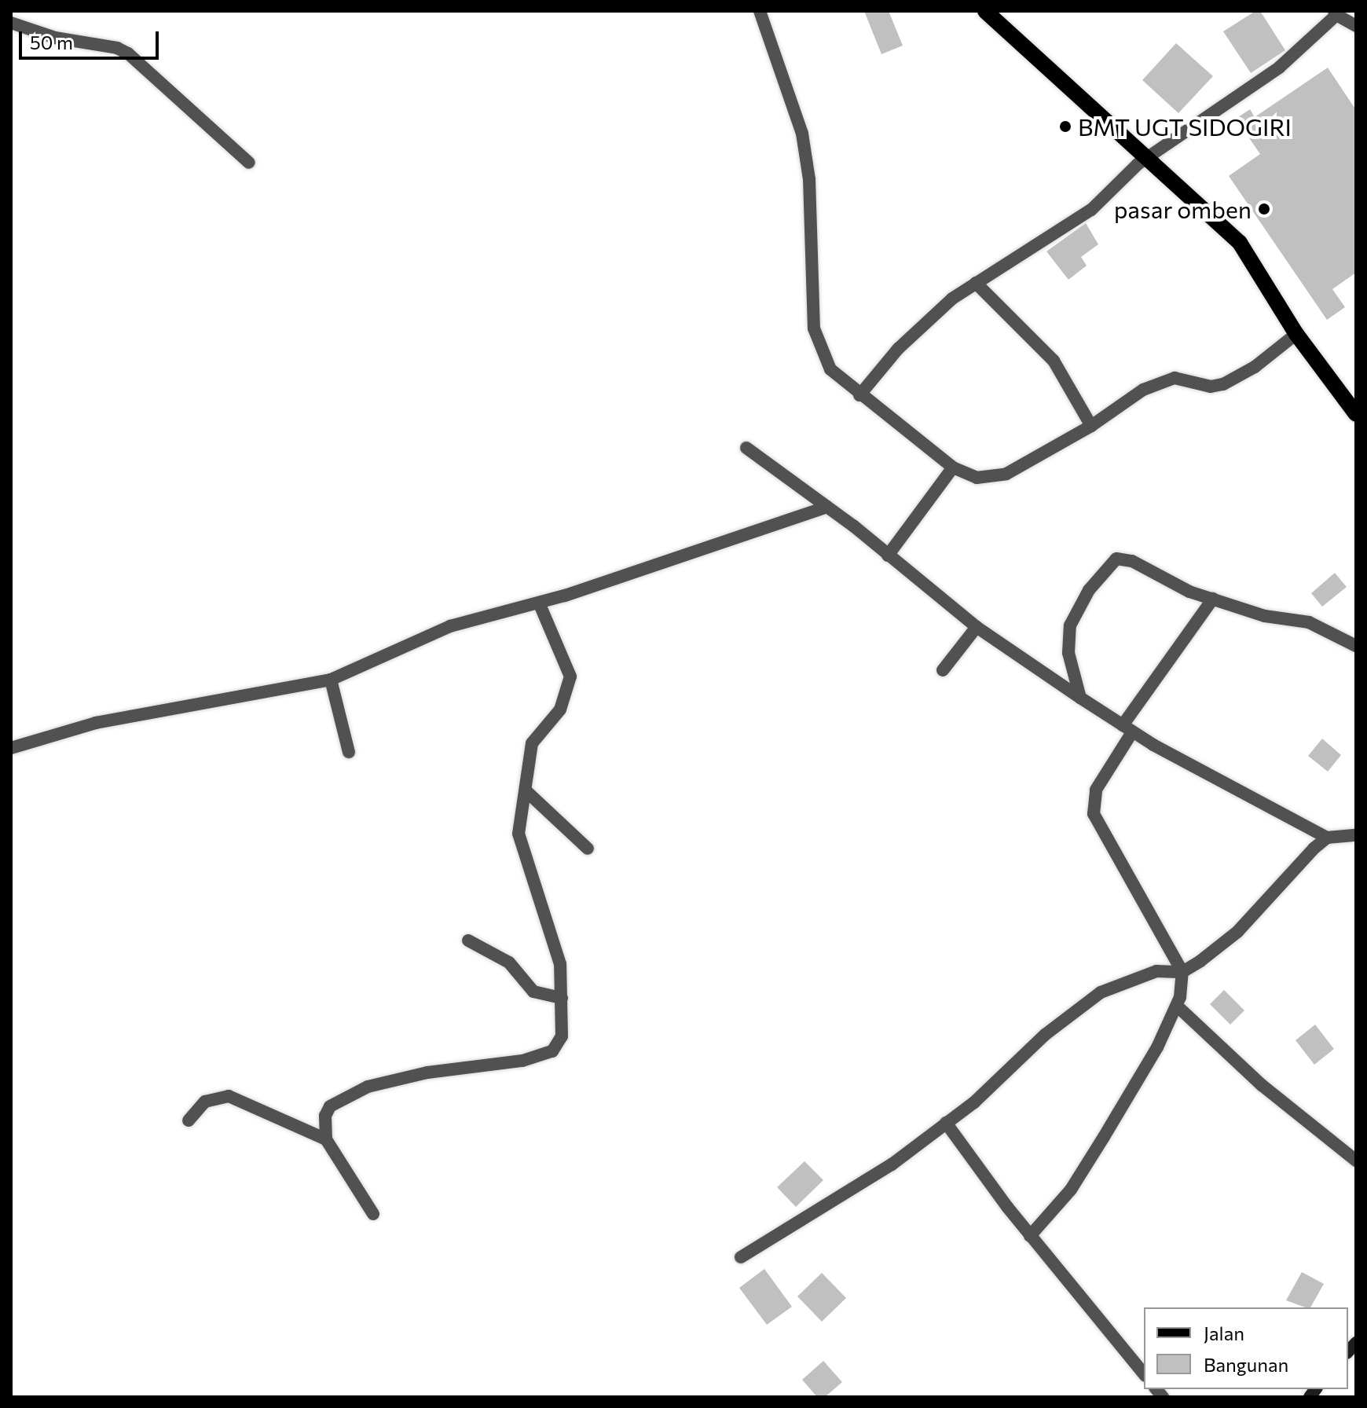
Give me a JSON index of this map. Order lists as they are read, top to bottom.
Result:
{
  "places": ["BMT UGT SIDOGIRI", "pasar omben"],
  "legend": ["Jalan", "Bangunan"],
  "scale_bar": "50 m"
}
